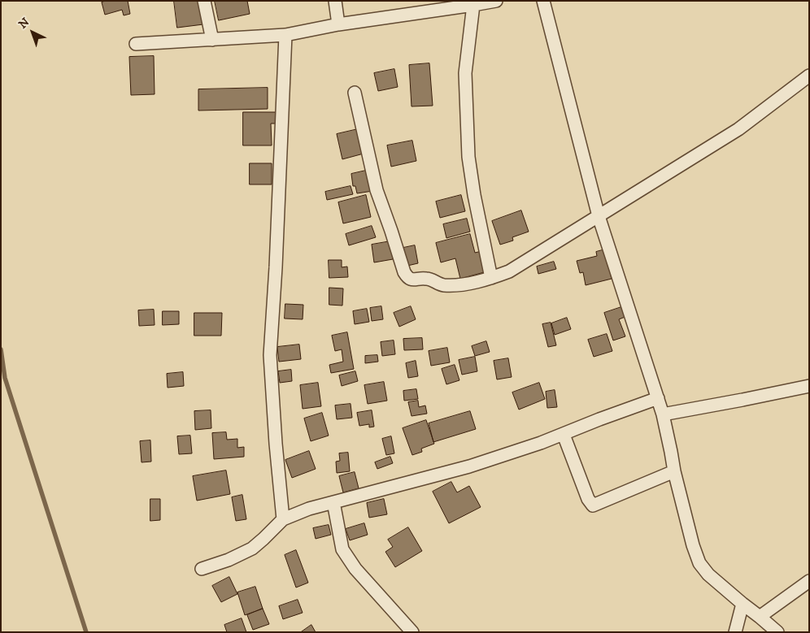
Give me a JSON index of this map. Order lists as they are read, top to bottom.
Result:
{
  "north": "top left"
}
